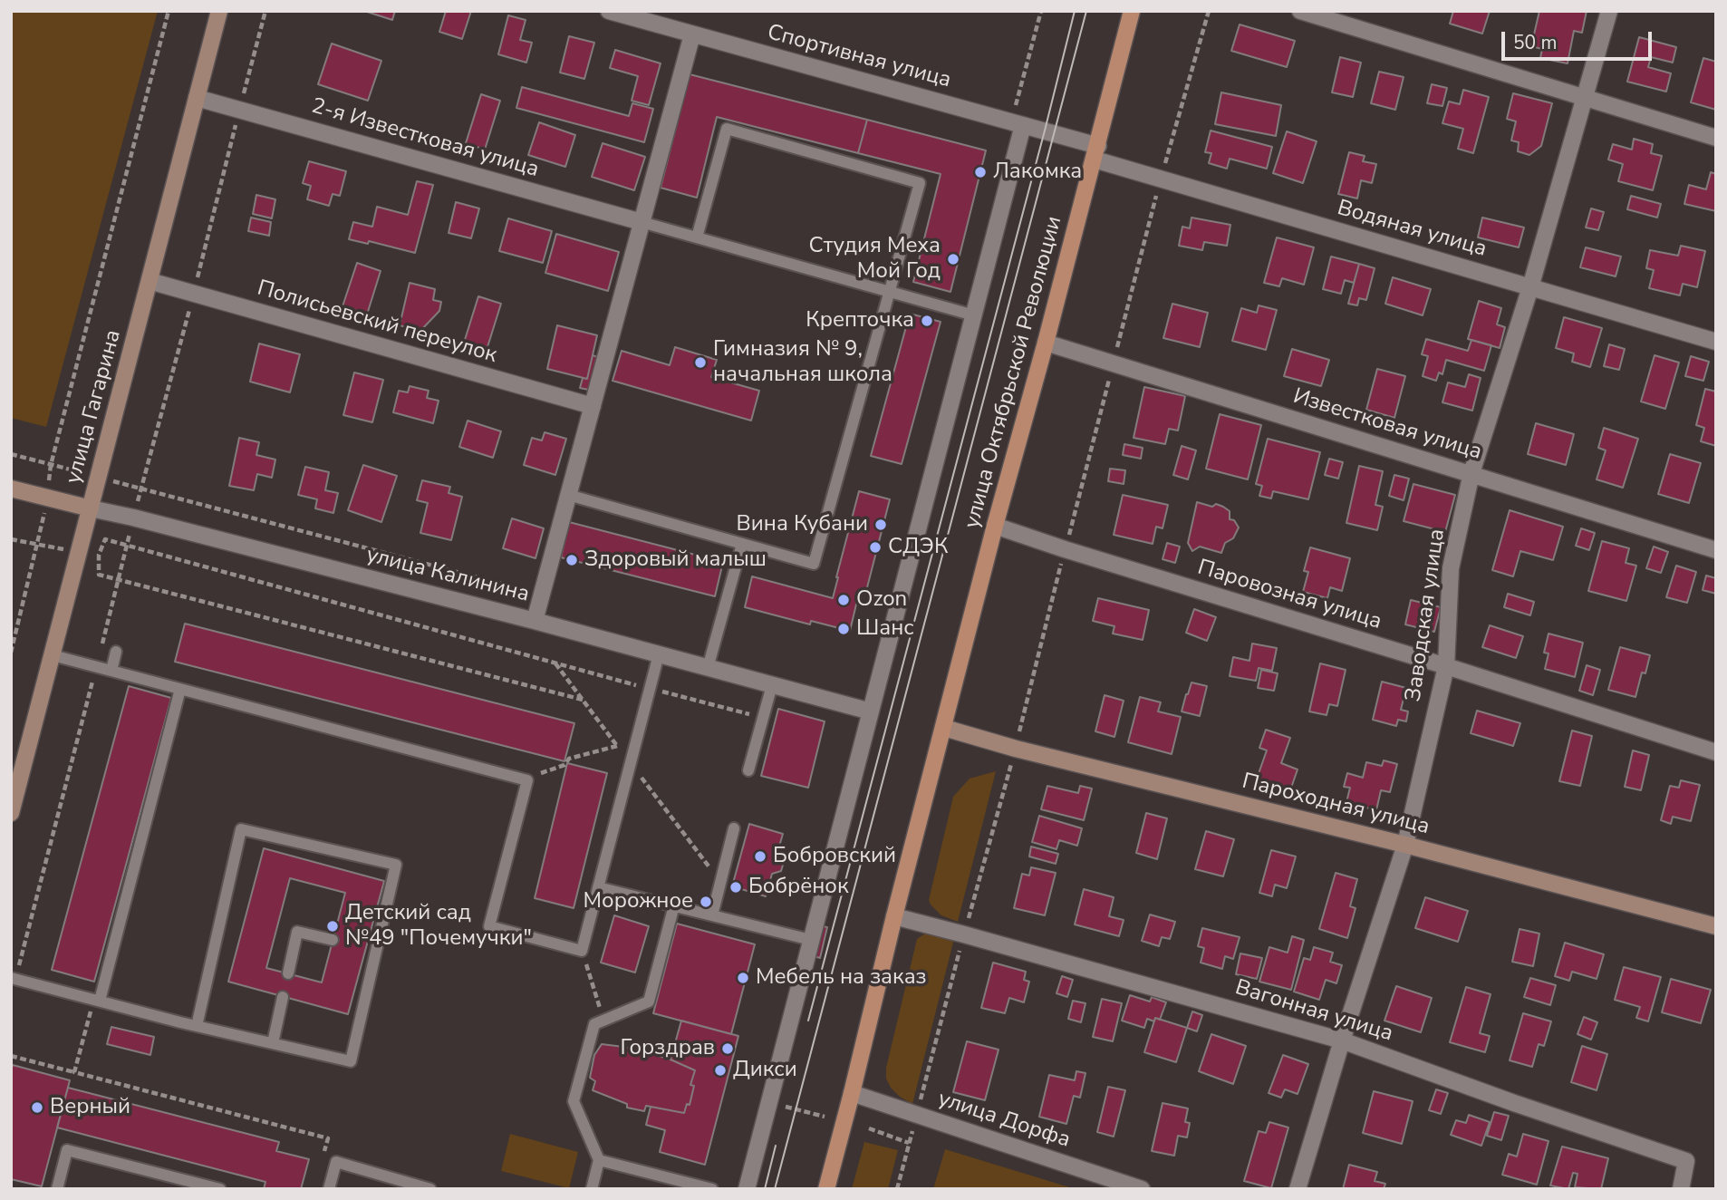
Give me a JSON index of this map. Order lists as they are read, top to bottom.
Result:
{
  "streets": {
    "main road": ["улица Октябрьской Революции"],
    "street": [
      "Спортивная улица",
      "2-я Известковая улица",
      "Водяная улица",
      "Полисьевский переулок",
      "улица Гагарина",
      "Известковая улица",
      "улица Калинина",
      "Паровозная улица",
      "Заводская улица",
      "Пароходная улица",
      "Вагонная улица",
      "улица Дорфа"
    ]
  },
  "crossings": [
    ["Спортивная улица", "Водяная улица"],
    ["Спортивная улица", "улица Октябрьской Революции"],
    ["2-я Известковая улица", "улица Гагарина"],
    ["Водяная улица", "улица Октябрьской Революции"],
    ["Водяная улица", "Заводская улица"],
    ["Полисьевский переулок", "улица Гагарина"],
    ["улица Октябрьской Революции", "Известковая улица"],
    ["улица Октябрьской Революции", "Паровозная улица"],
    ["улица Октябрьской Революции", "Пароходная улица"],
    ["улица Октябрьской Революции", "Вагонная улица"],
    ["улица Октябрьской Революции", "улица Дорфа"],
    ["улица Гагарина", "улица Калинина"],
    ["Известковая улица", "Заводская улица"],
    ["Паровозная улица", "Заводская улица"],
    ["Заводская улица", "Пароходная улица"],
    ["Заводская улица", "Вагонная улица"]
  ],
  "places": [
    "Лакомка",
    "Студия Меха Мой Год",
    "Крепточка",
    "Гимназия № 9, начальная школа",
    "Вина Кубани",
    "СДЭК",
    "Здоровый малыш",
    "Ozon",
    "Шанс",
    "Бобровский",
    "Бобрёнок",
    "Морожное",
    "Детский сад №49 \"Почемучки\"",
    "Мебель на заказ",
    "Горздрав",
    "Дикси",
    "Верный"
  ],
  "scale_bar": "50 m"
}
